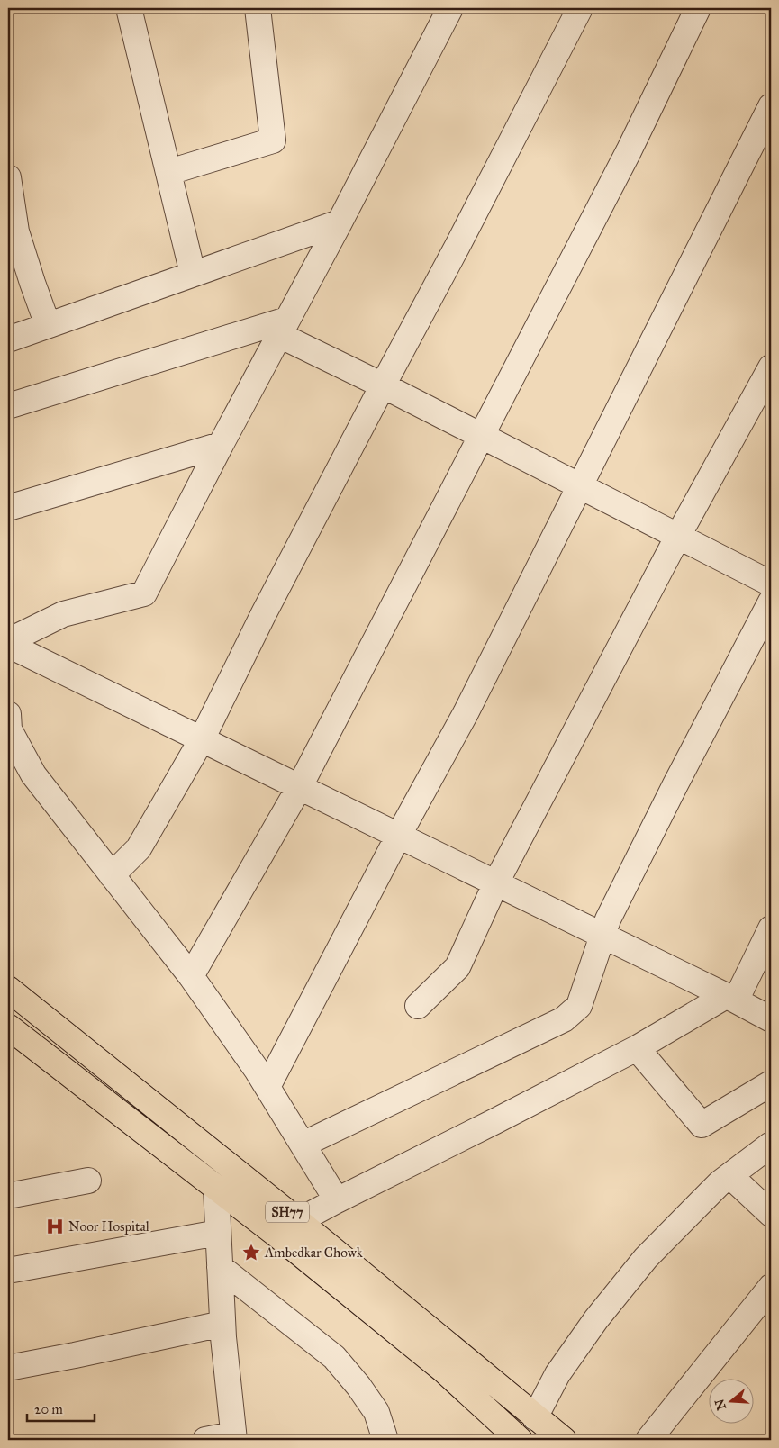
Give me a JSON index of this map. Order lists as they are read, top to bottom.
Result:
{
  "streets": {
    "main road": ["SH77"]
  },
  "places": {
    "hospital": ["Noor Hospital"],
    "place": ["Ambedkar Chowk"]
  },
  "scale_bar": "20 m",
  "north": "left"
}
